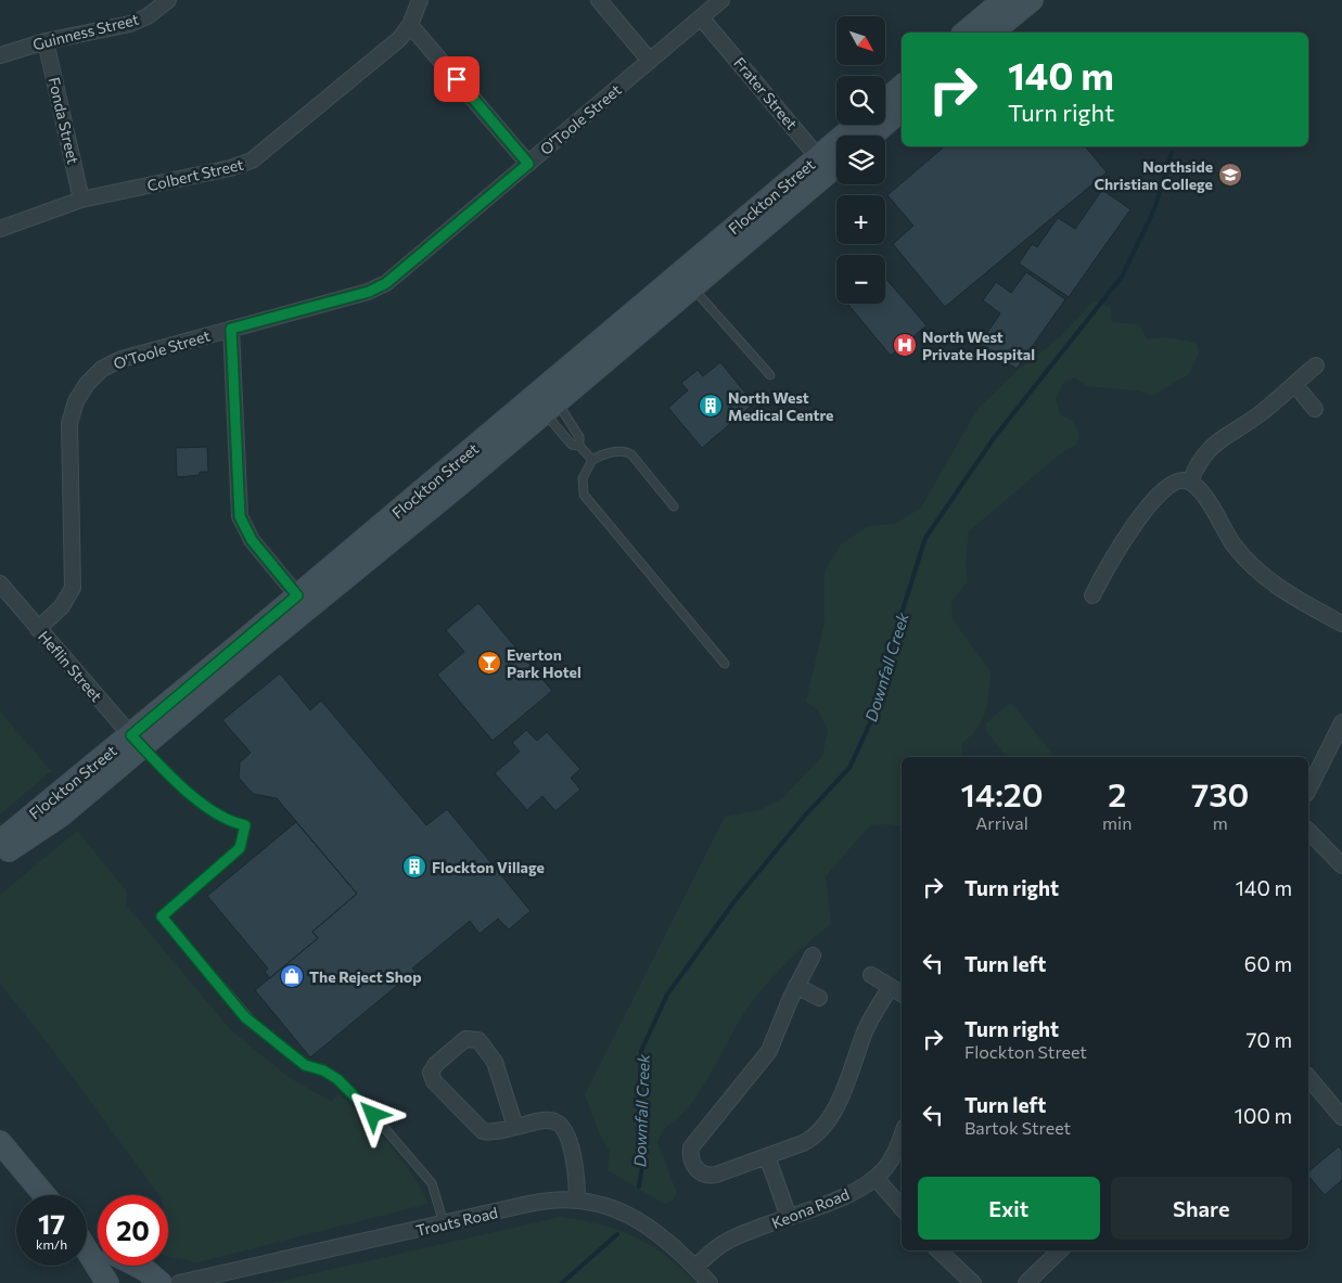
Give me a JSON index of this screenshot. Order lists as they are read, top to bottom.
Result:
{
  "streets": {
    "street": [
      "Guinness Street",
      "Frater Street",
      "O'Toole Street",
      "Fonda Street",
      "Colbert Street",
      "Flockton Street",
      "Heflin Street",
      "Keona Road",
      "Trouts Road"
    ]
  },
  "crossings": [
    ["Guinness Street", "Fonda Street"],
    ["Frater Street", "O'Toole Street"],
    ["Frater Street", "Flockton Street"],
    ["O'Toole Street", "Heflin Street"],
    ["Fonda Street", "Colbert Street"],
    ["Flockton Street", "Heflin Street"],
    ["Keona Road", "Trouts Road"]
  ],
  "water": ["Downfall Creek"],
  "places": {
    "school or university": ["Northside Christian College"],
    "hospital": ["North West Private Hospital"],
    "building": ["North West Medical Centre", "Flockton Village"],
    "bar": ["Everton Park Hotel"],
    "shop": ["The Reject Shop"]
  },
  "north": "bottom right",
  "page": {
    "map_buttons": ["+", "−"],
    "turn": ["140 m", "Turn right"],
    "eta": [
      "14:20",
      "Arrival",
      "2",
      "min",
      "730",
      "m"
    ],
    "list": [
      {
        "name": "Turn right",
        "value": "140 m"
      },
      {
        "name": "Turn left",
        "value": "60 m"
      },
      {
        "name": "Turn right",
        "note": "Flockton Street",
        "value": "70 m"
      },
      {
        "name": "Turn left",
        "note": "Bartok Street",
        "value": "100 m"
      }
    ],
    "buttons": ["Exit", "Share"],
    "speed": "17 km/h",
    "limit": "20"
  }
}
